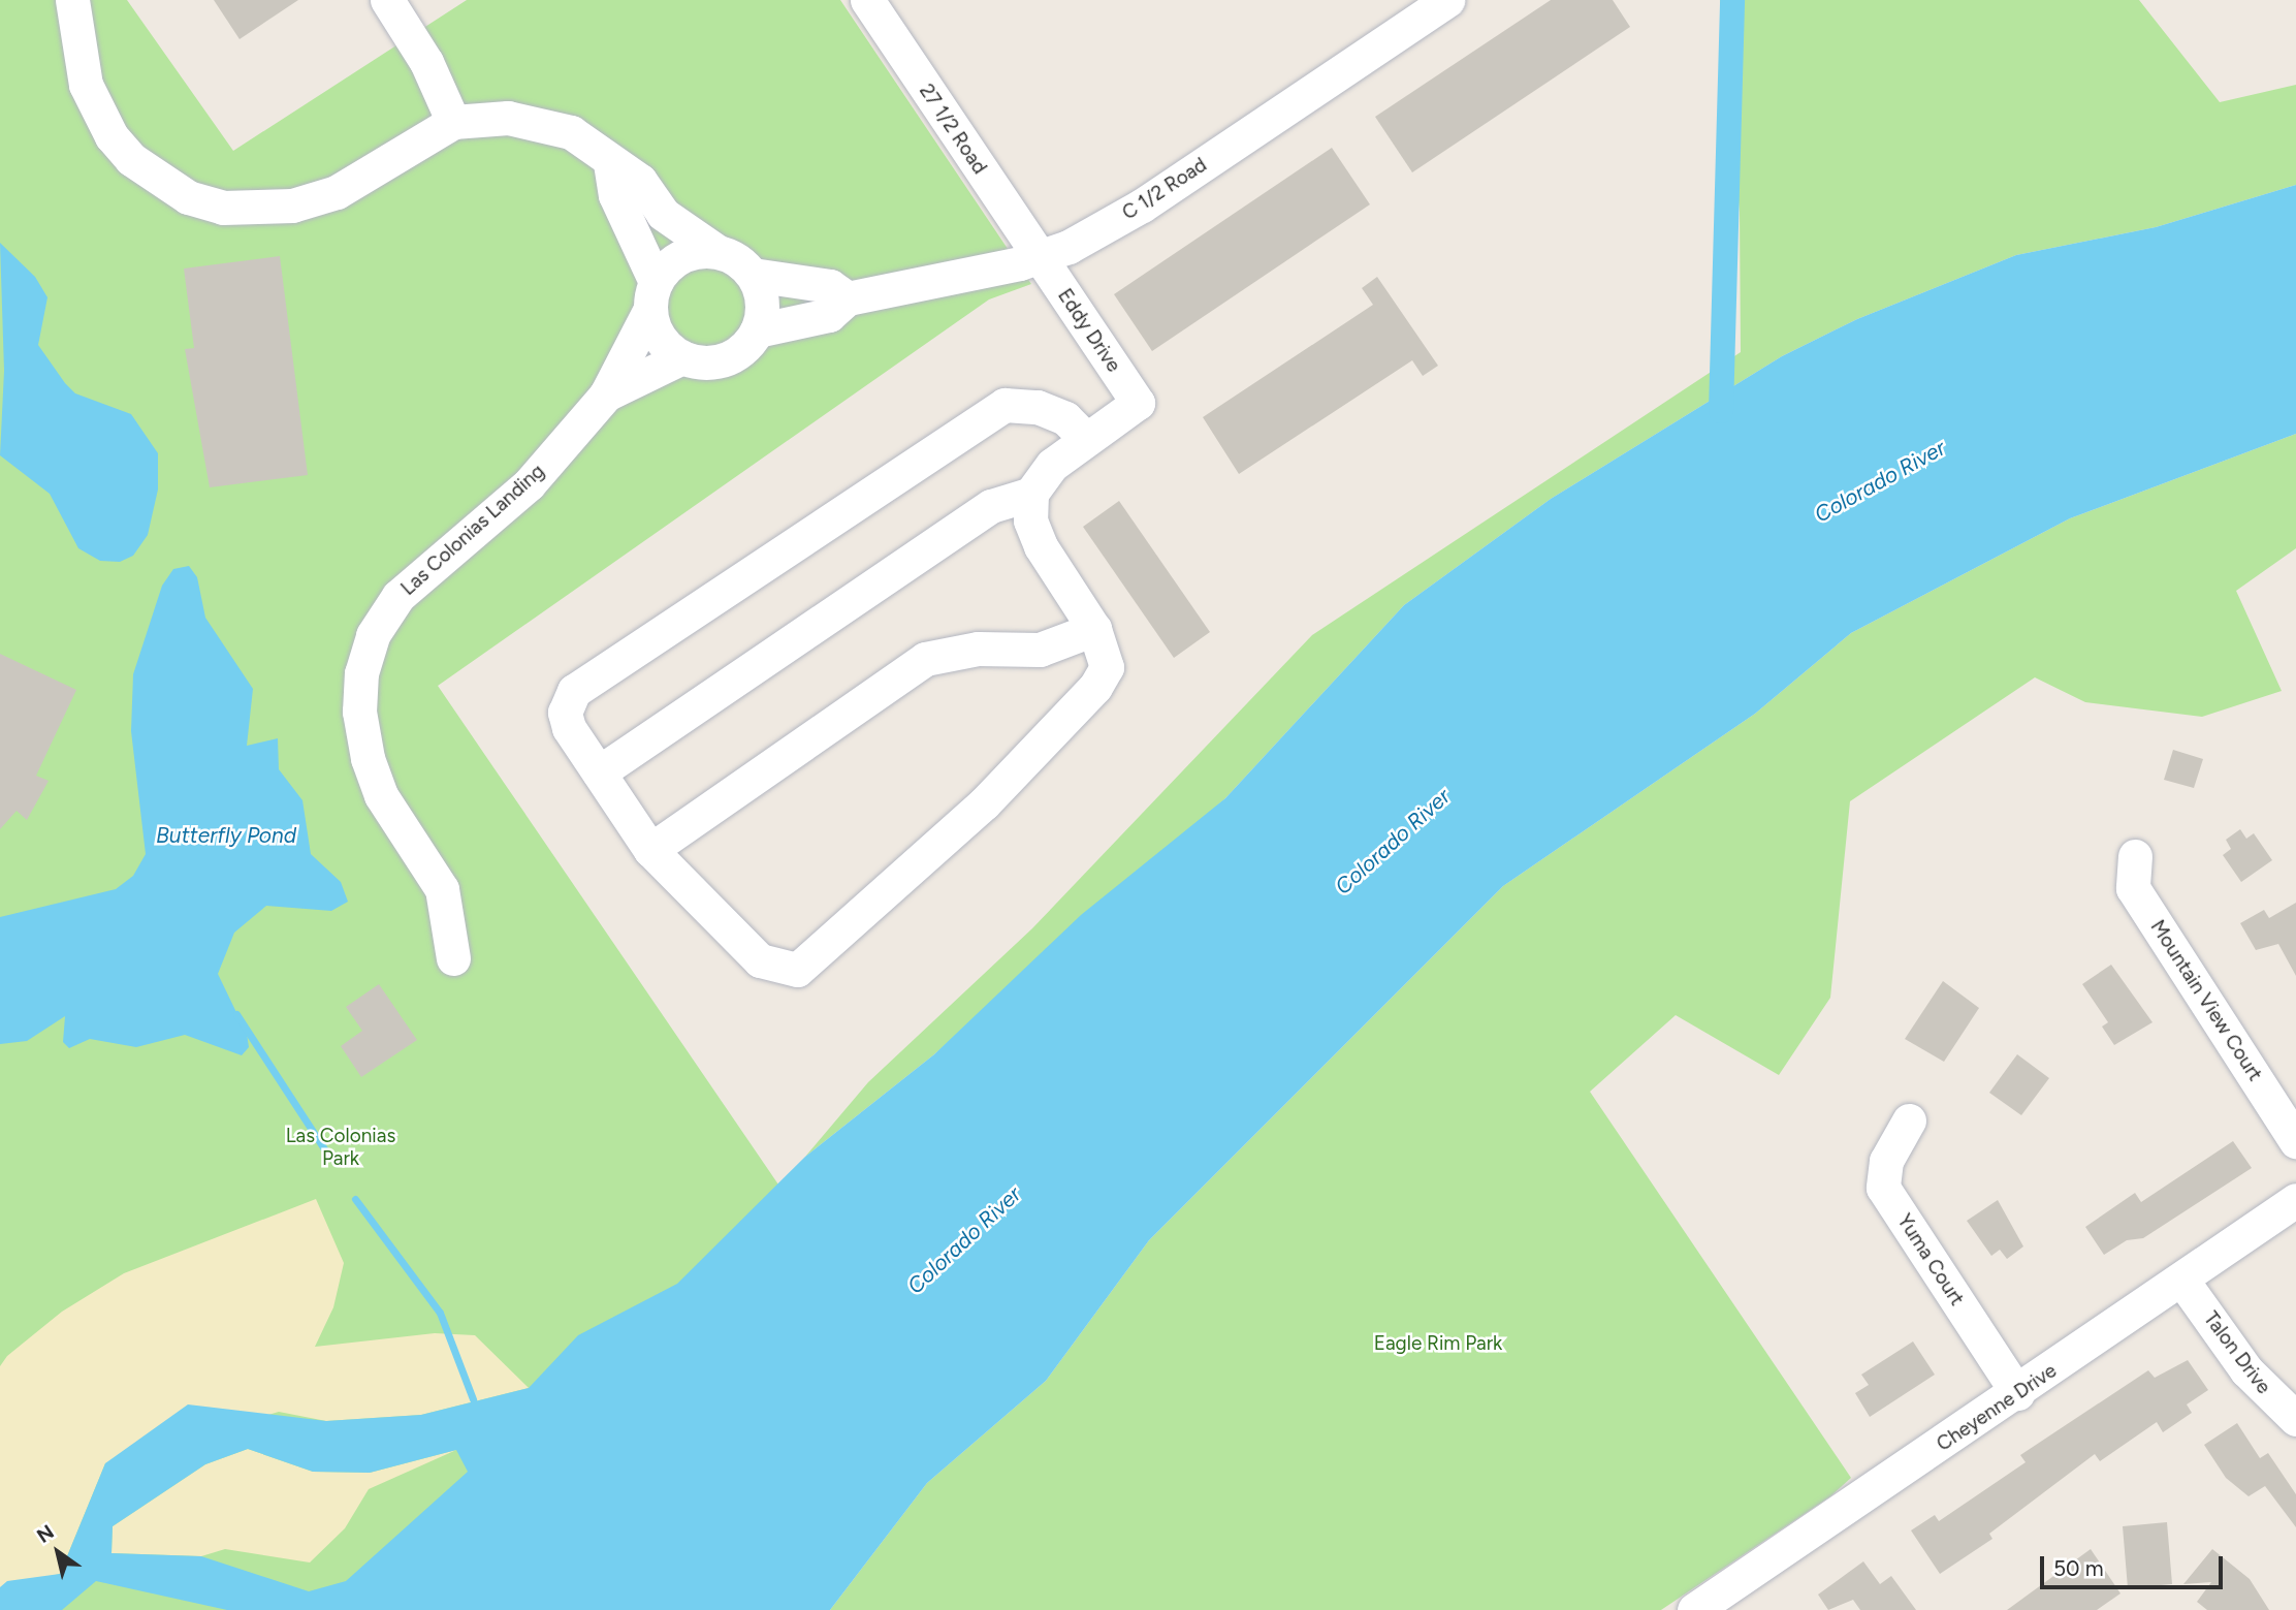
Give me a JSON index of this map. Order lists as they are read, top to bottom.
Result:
{
  "streets": {
    "street": [
      "27 1/2 Road",
      "C 1/2 Road",
      "Eddy Drive",
      "Las Colonias Landing",
      "Mountain View Court",
      "Yuma Court",
      "Talon Drive",
      "Cheyenne Drive"
    ]
  },
  "crossings": [
    ["27 1/2 Road", "C 1/2 Road"],
    ["27 1/2 Road", "Eddy Drive"],
    ["C 1/2 Road", "Eddy Drive"],
    ["C 1/2 Road", "Las Colonias Landing"],
    ["Yuma Court", "Cheyenne Drive"],
    ["Talon Drive", "Cheyenne Drive"]
  ],
  "water": ["Colorado River", "Butterfly Pond"],
  "parks": ["Las Colonias Park", "Eagle Rim Park"],
  "scale_bar": "50 m",
  "north": "top left"
}
